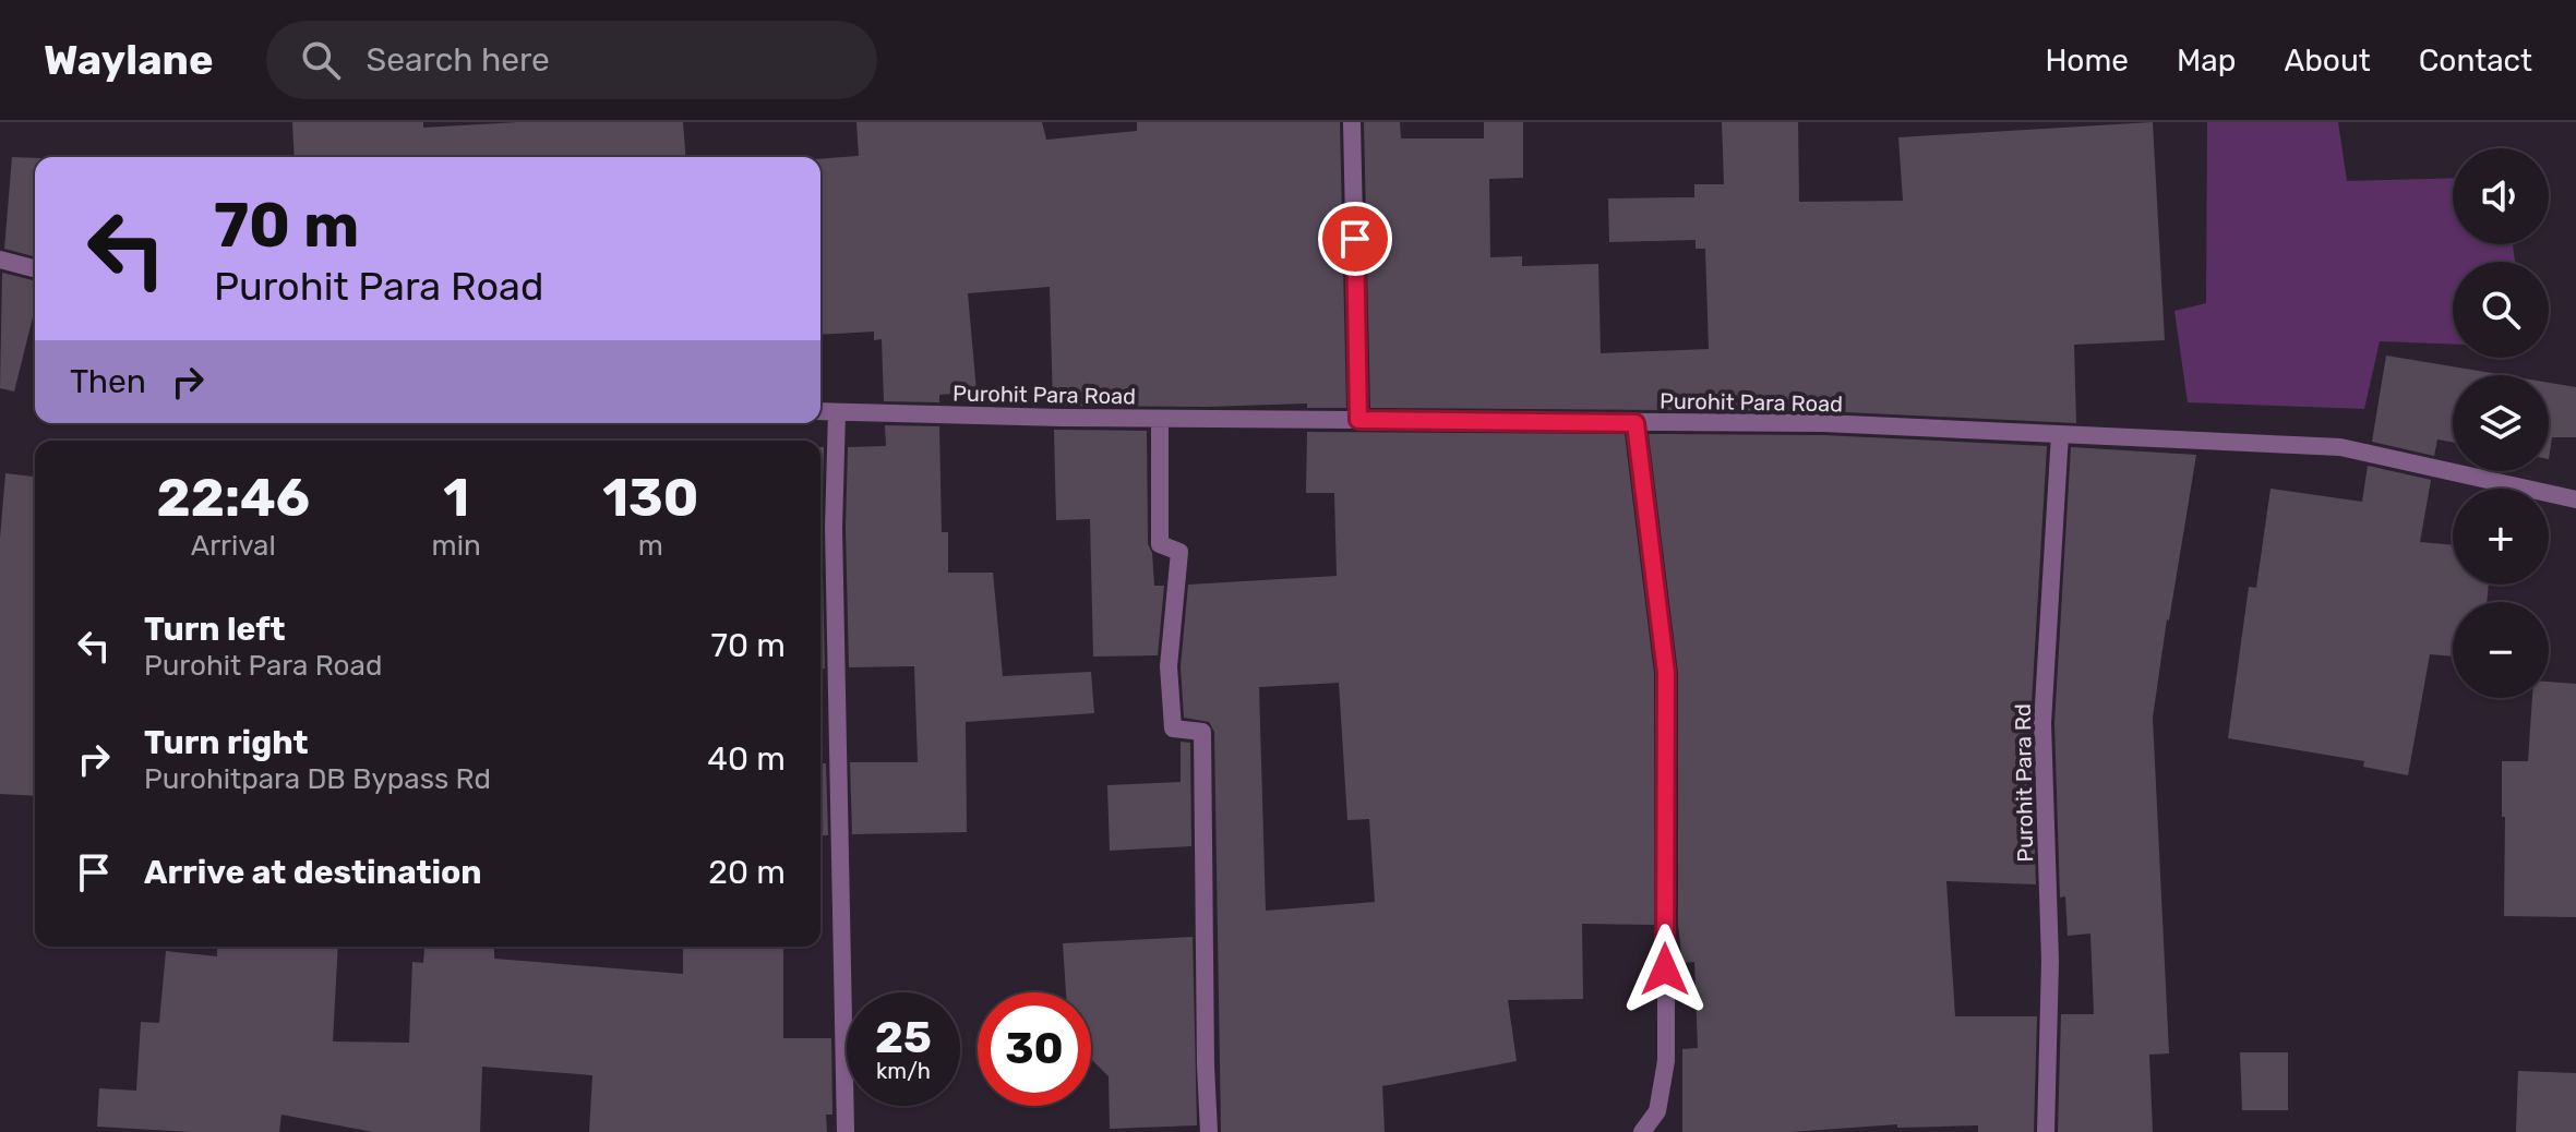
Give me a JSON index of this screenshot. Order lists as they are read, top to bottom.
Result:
{
  "streets": {
    "street": ["Purohit Para Road", "Purohit Para Rd"]
  },
  "crossings": [
    ["Purohit Para Road", "Purohit Para Rd"]
  ],
  "page": {
    "header": "Waylane",
    "search": "Search here",
    "nav": [
      "Home",
      "Map",
      "About",
      "Contact"
    ],
    "map_buttons": ["+", "−"],
    "turn": ["70 m", "Purohit Para Road"],
    "then": "Then",
    "eta": [
      "22:46",
      "Arrival",
      "1",
      "min",
      "130",
      "m"
    ],
    "list": [
      {
        "name": "Turn left",
        "note": "Purohit Para Road",
        "value": "70 m"
      },
      {
        "name": "Turn right",
        "note": "Purohitpara DB Bypass Rd",
        "value": "40 m"
      },
      {
        "name": "Arrive at destination",
        "value": "20 m"
      }
    ],
    "speed": "25 km/h",
    "limit": "30"
  }
}
